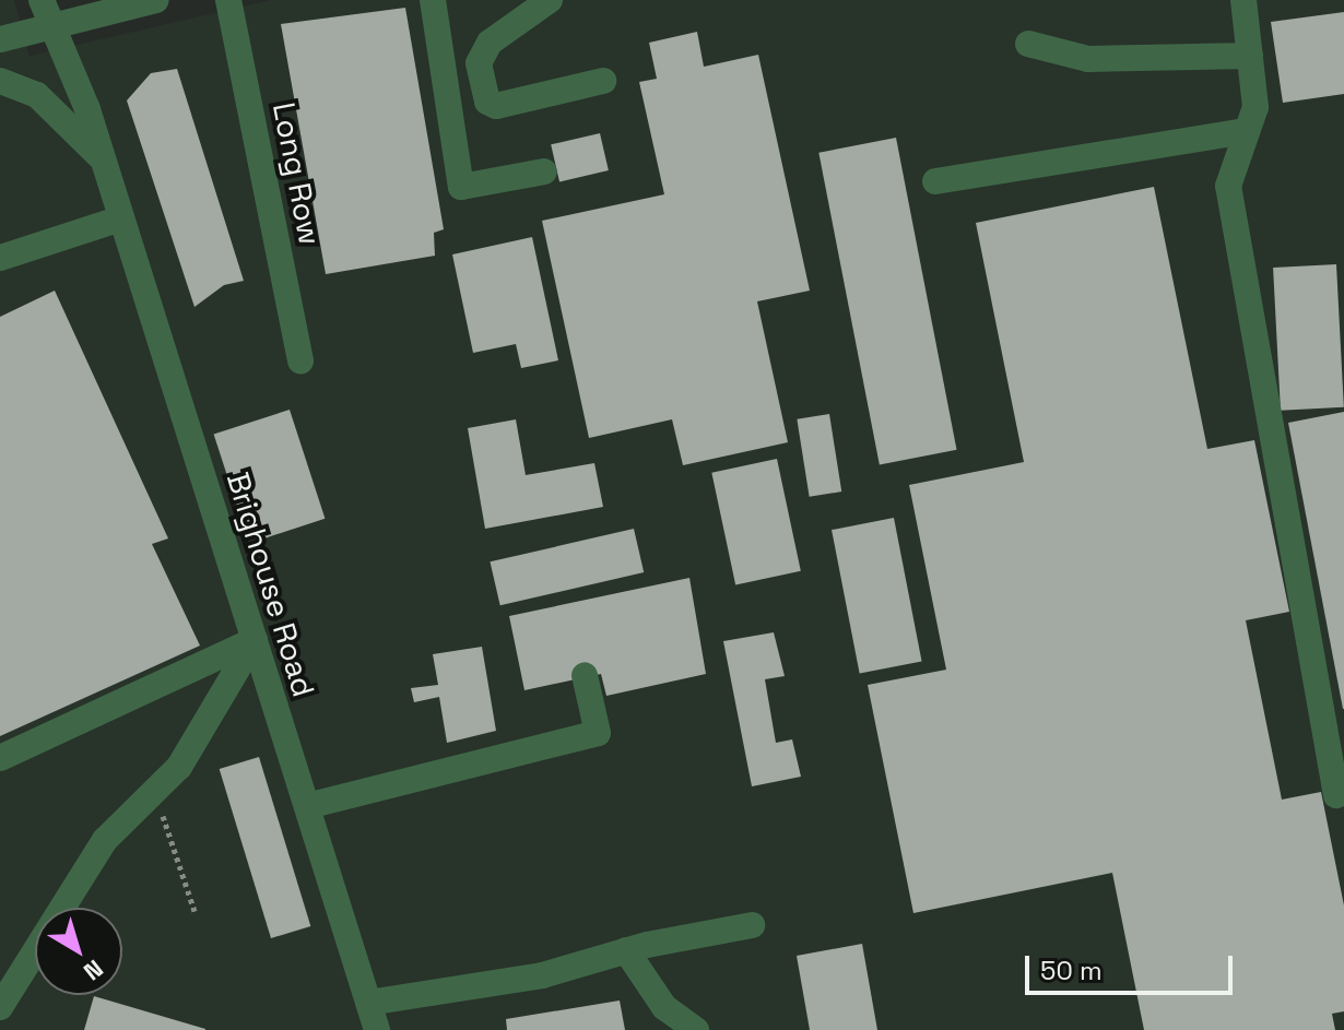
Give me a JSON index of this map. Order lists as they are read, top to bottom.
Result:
{
  "streets": {
    "street": ["Long Row", "Brighouse Road"]
  },
  "scale_bar": "50 m",
  "north": "bottom right"
}
